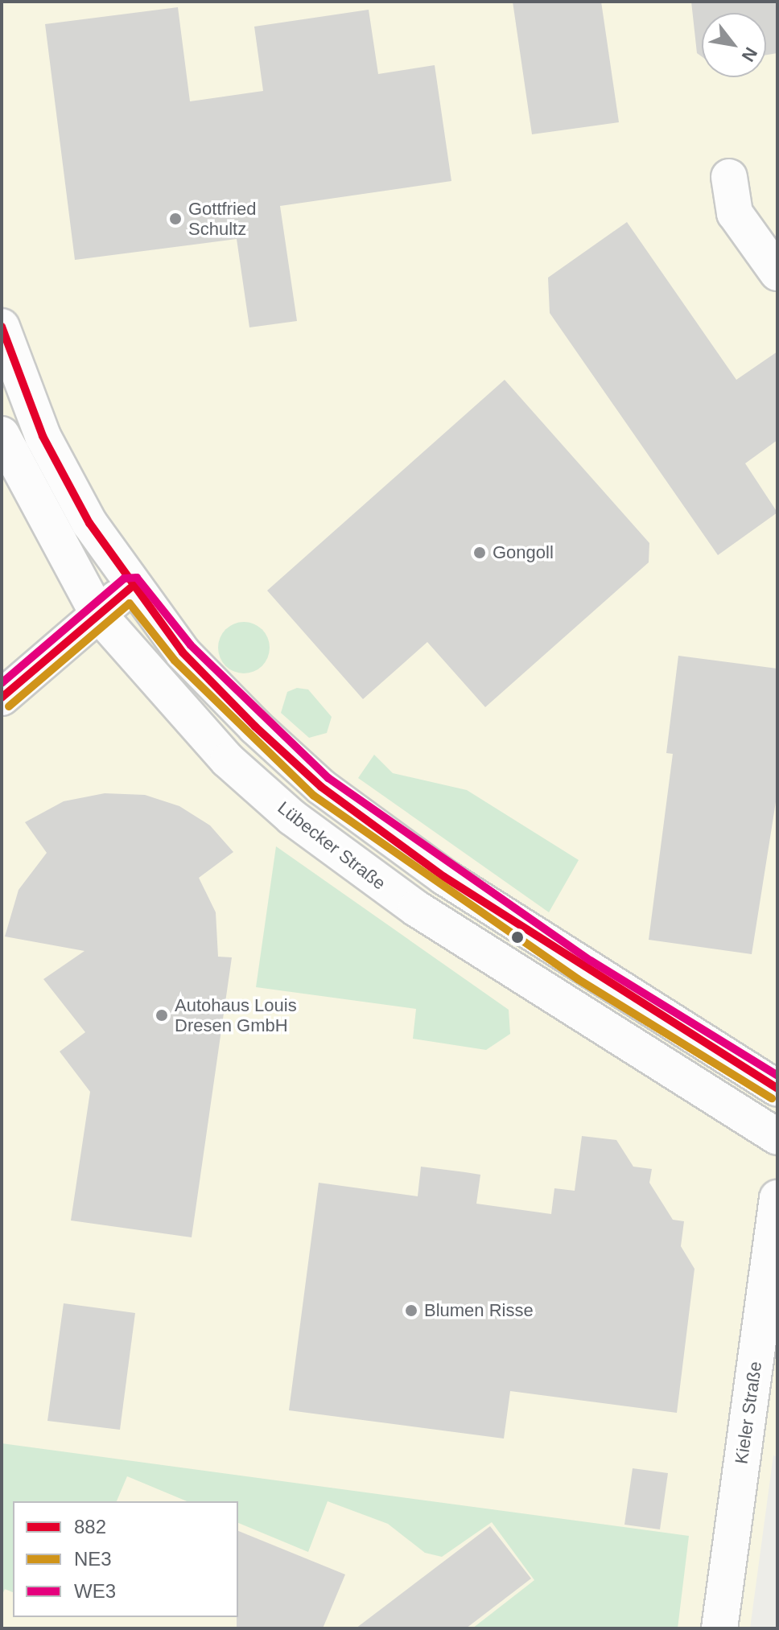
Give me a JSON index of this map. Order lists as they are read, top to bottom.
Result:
{
  "streets": {
    "street": ["Lübecker Straße", "Kieler Straße"]
  },
  "places": [
    "Gottfried Schultz",
    "Gongoll",
    "Autohaus Louis Dresen GmbH",
    "Blumen Risse"
  ],
  "lines": ["transit line 882", "transit line WE3", "transit line NE3"],
  "legend": ["882", "NE3", "WE3"],
  "north": "bottom right"
}
